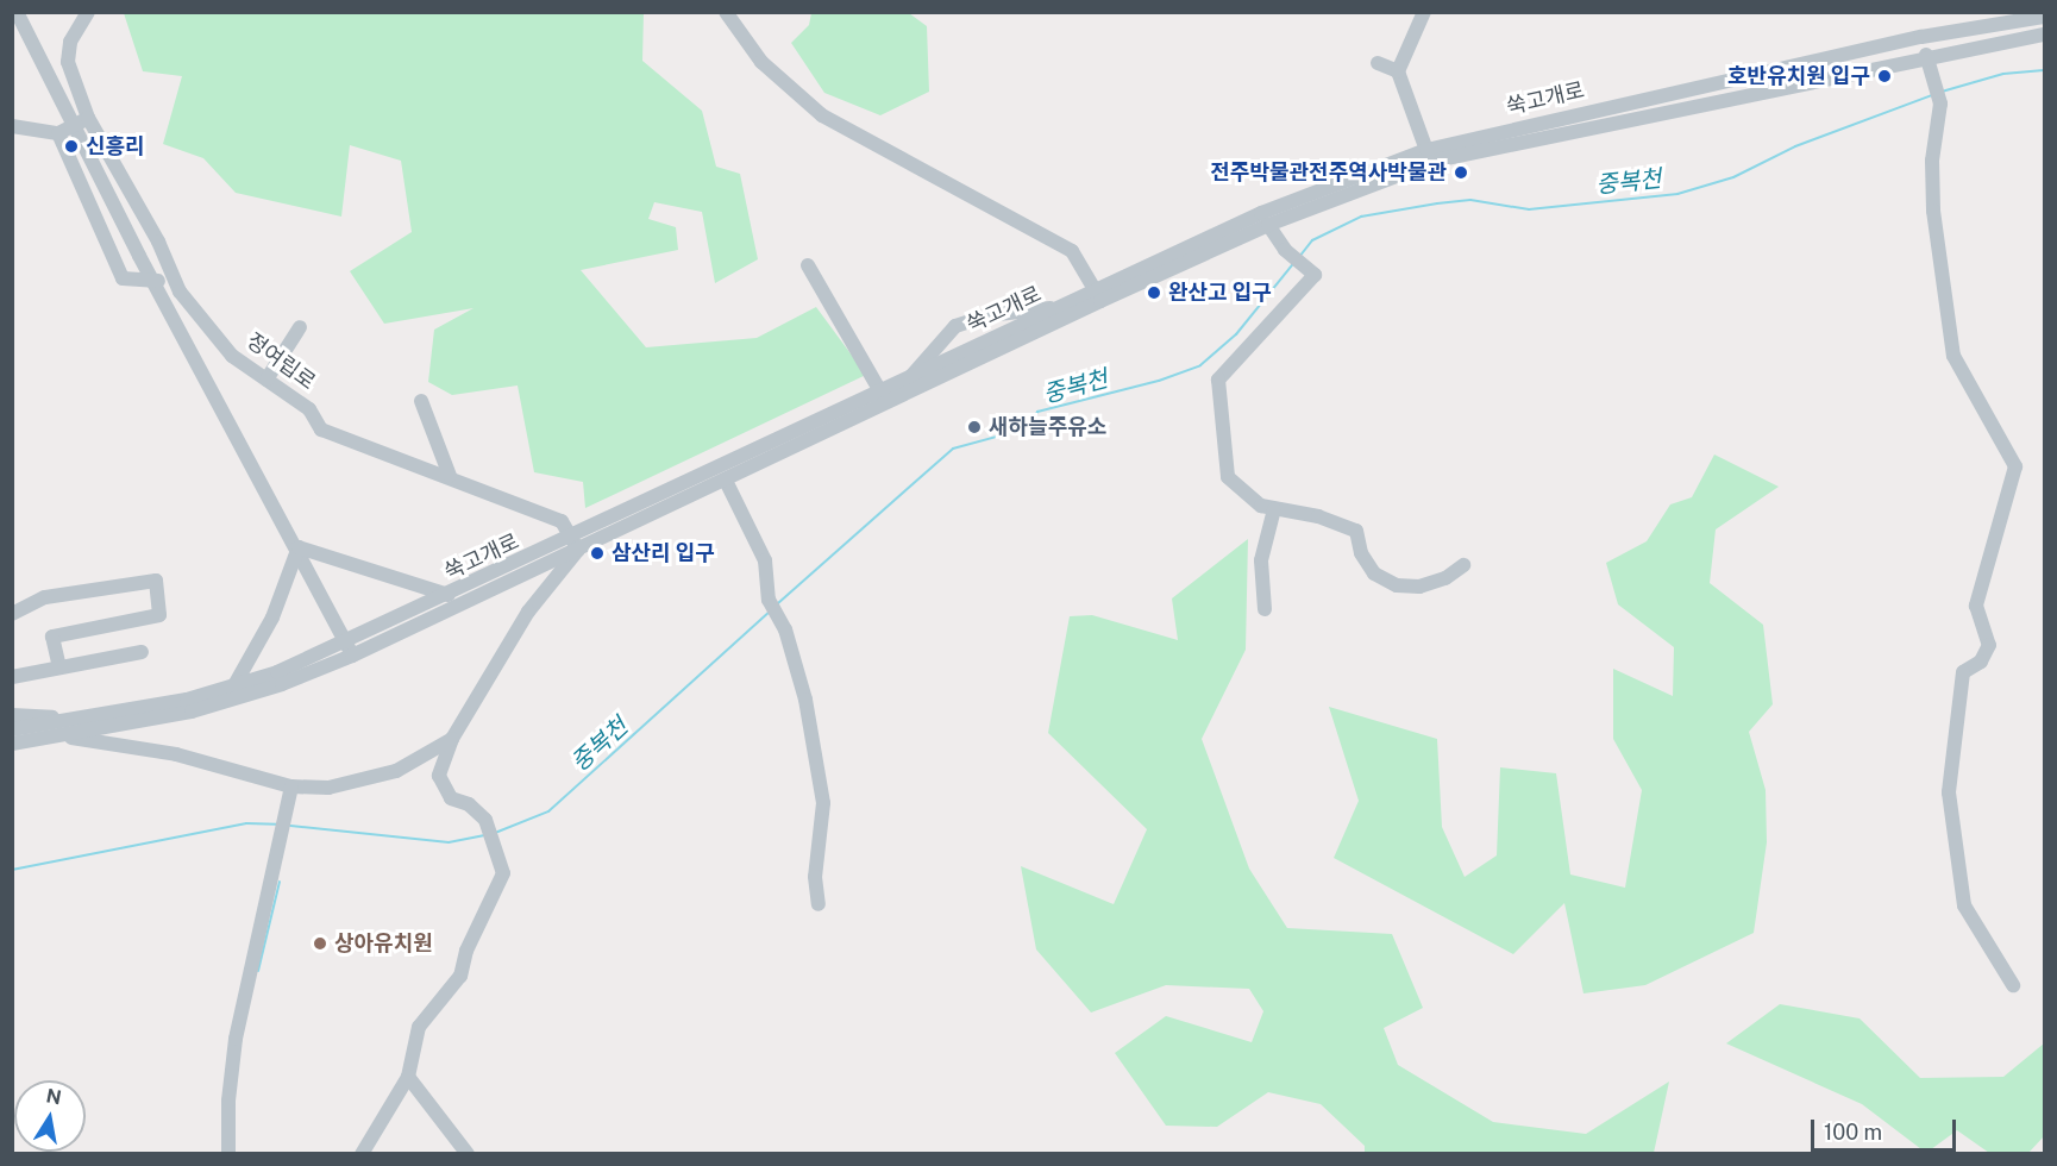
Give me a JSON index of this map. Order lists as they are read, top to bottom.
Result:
{
  "streets": {
    "street": ["쑥고개로", "정여립로"]
  },
  "crossings": [
    ["쑥고개로", "정여립로"]
  ],
  "water": ["중복천"],
  "places": [
    "호반유치원 입구",
    "신흥리",
    "전주박물관전주역사박물관",
    "완산고 입구",
    "새하늘주유소",
    "삼산리 입구",
    "상아유치원"
  ],
  "scale_bar": "100 m",
  "north": "top"
}
